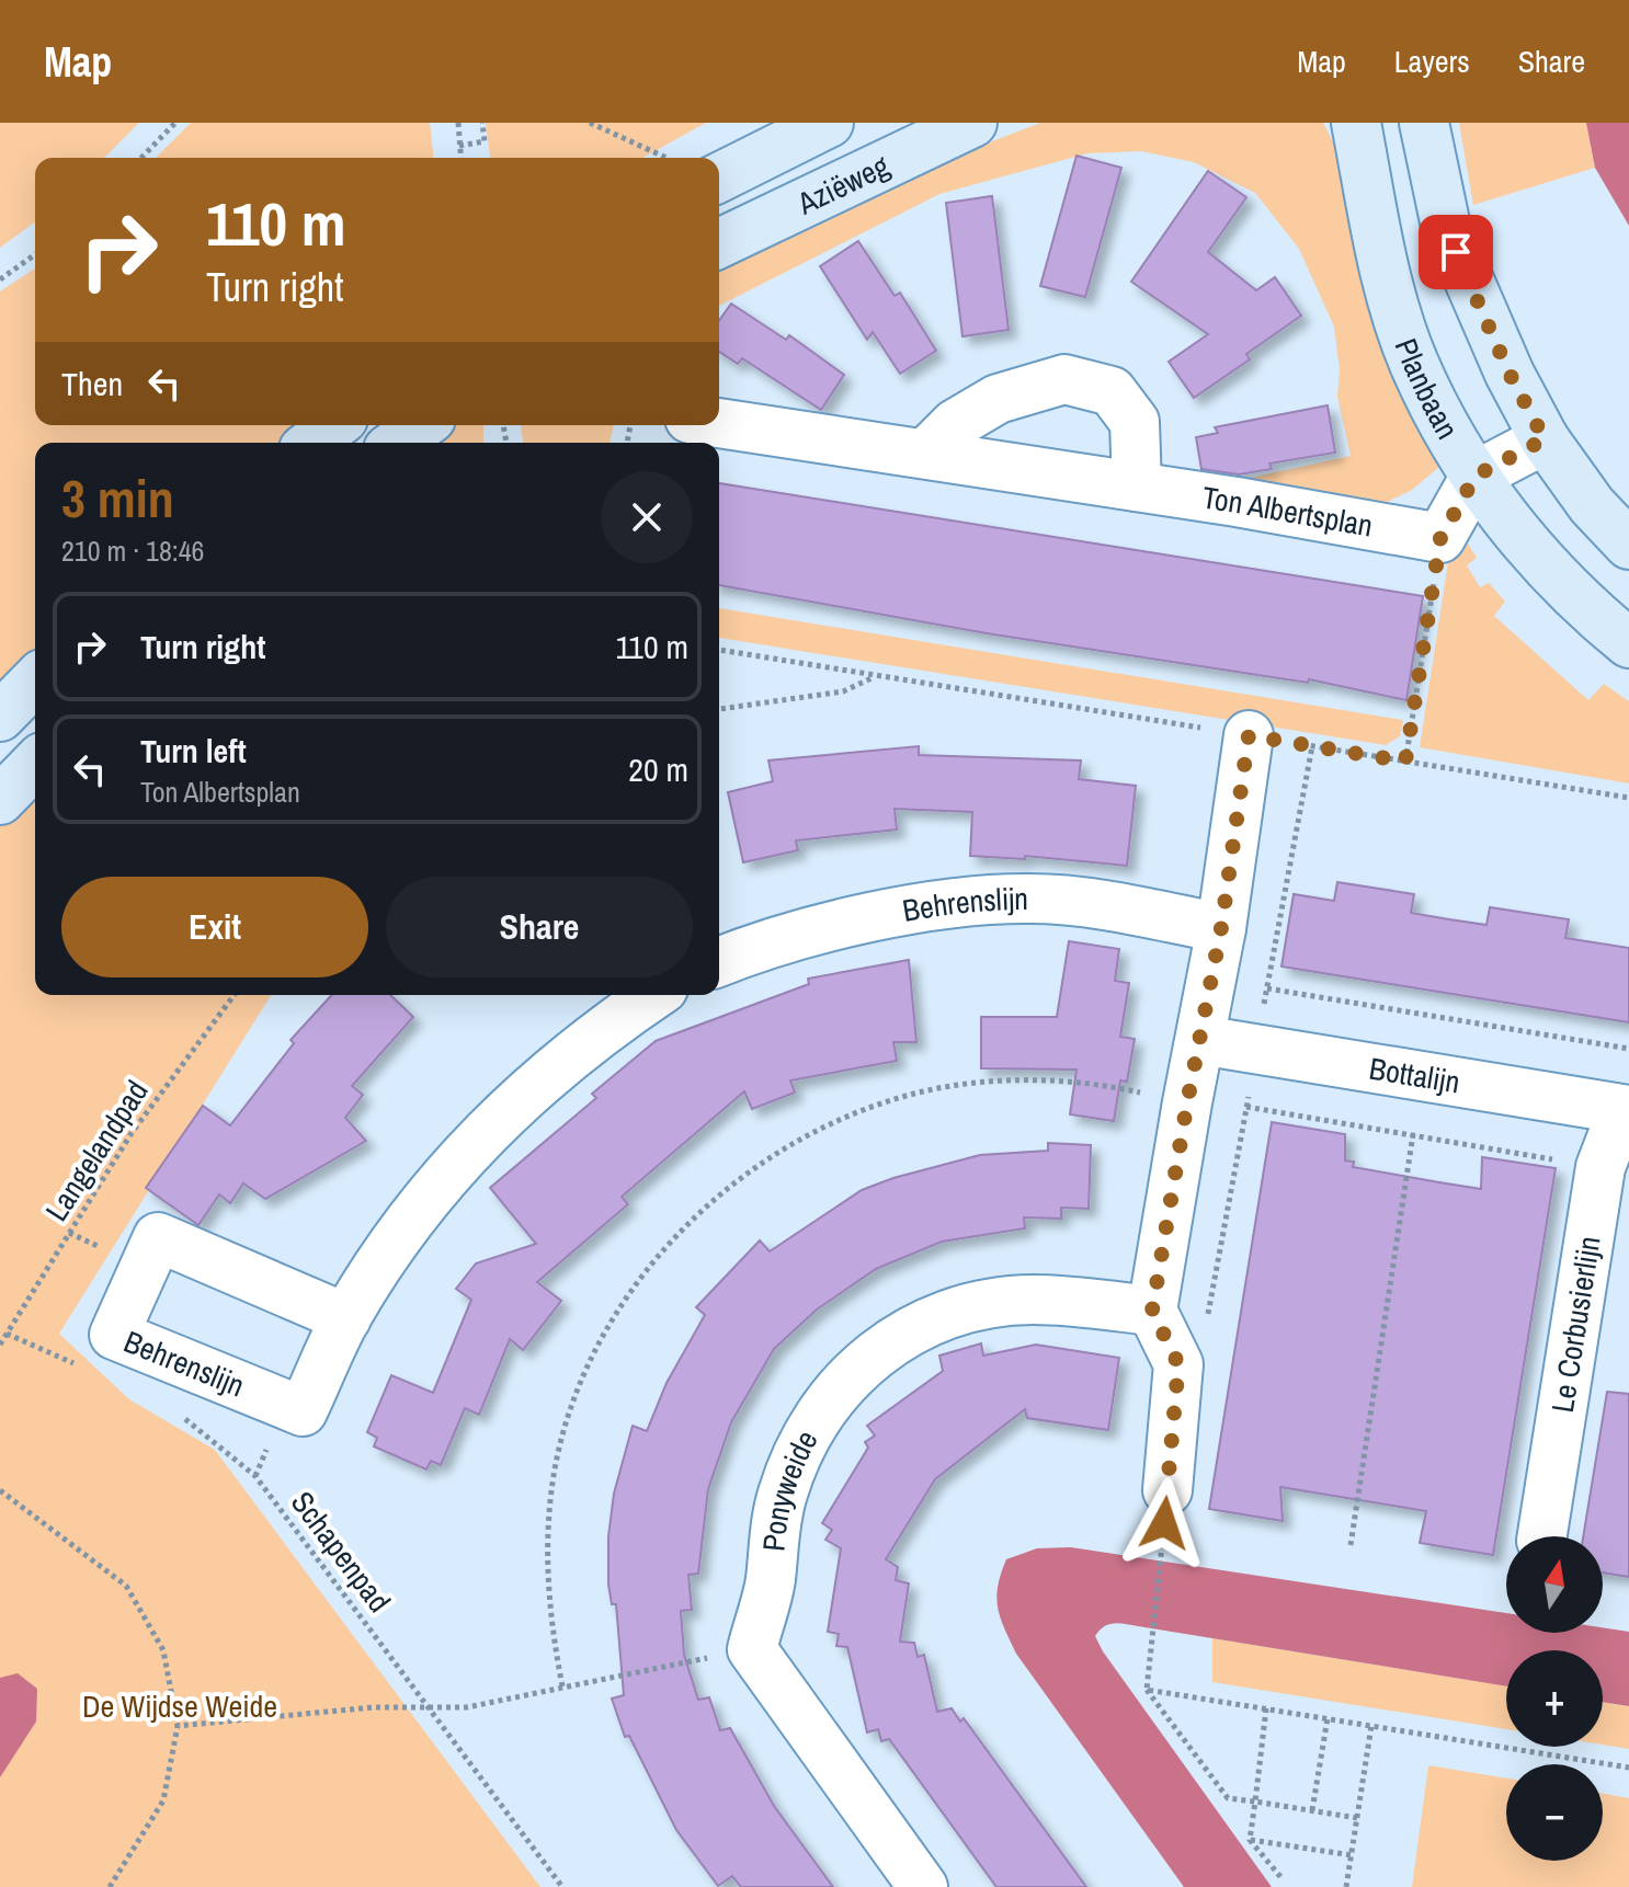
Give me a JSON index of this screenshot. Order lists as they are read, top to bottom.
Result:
{
  "streets": {
    "street": [
      "Aziëweg",
      "Planbaan",
      "Ton Albertsplan",
      "Behrenslijn",
      "Bottalijn",
      "Le Corbusierlijn",
      "Ponyweide"
    ],
    "path": ["Langelandpad", "Schapenpad"]
  },
  "crossings": [
    ["Bottalijn", "Le Corbusierlijn"]
  ],
  "parks": ["De Wijdse Weide"],
  "north": "top",
  "page": {
    "header": "Map",
    "nav": ["Map", "Layers", "Share"],
    "turn": ["110 m", "Turn right"],
    "then": "Then",
    "heading": ["3 min", "210 m · 18:46"],
    "list": [
      {
        "name": "Turn right",
        "value": "110 m"
      },
      {
        "name": "Turn left",
        "note": "Ton Albertsplan",
        "value": "20 m"
      }
    ],
    "buttons": ["Exit", "Share"],
    "map_buttons": ["+", "−"]
  }
}
